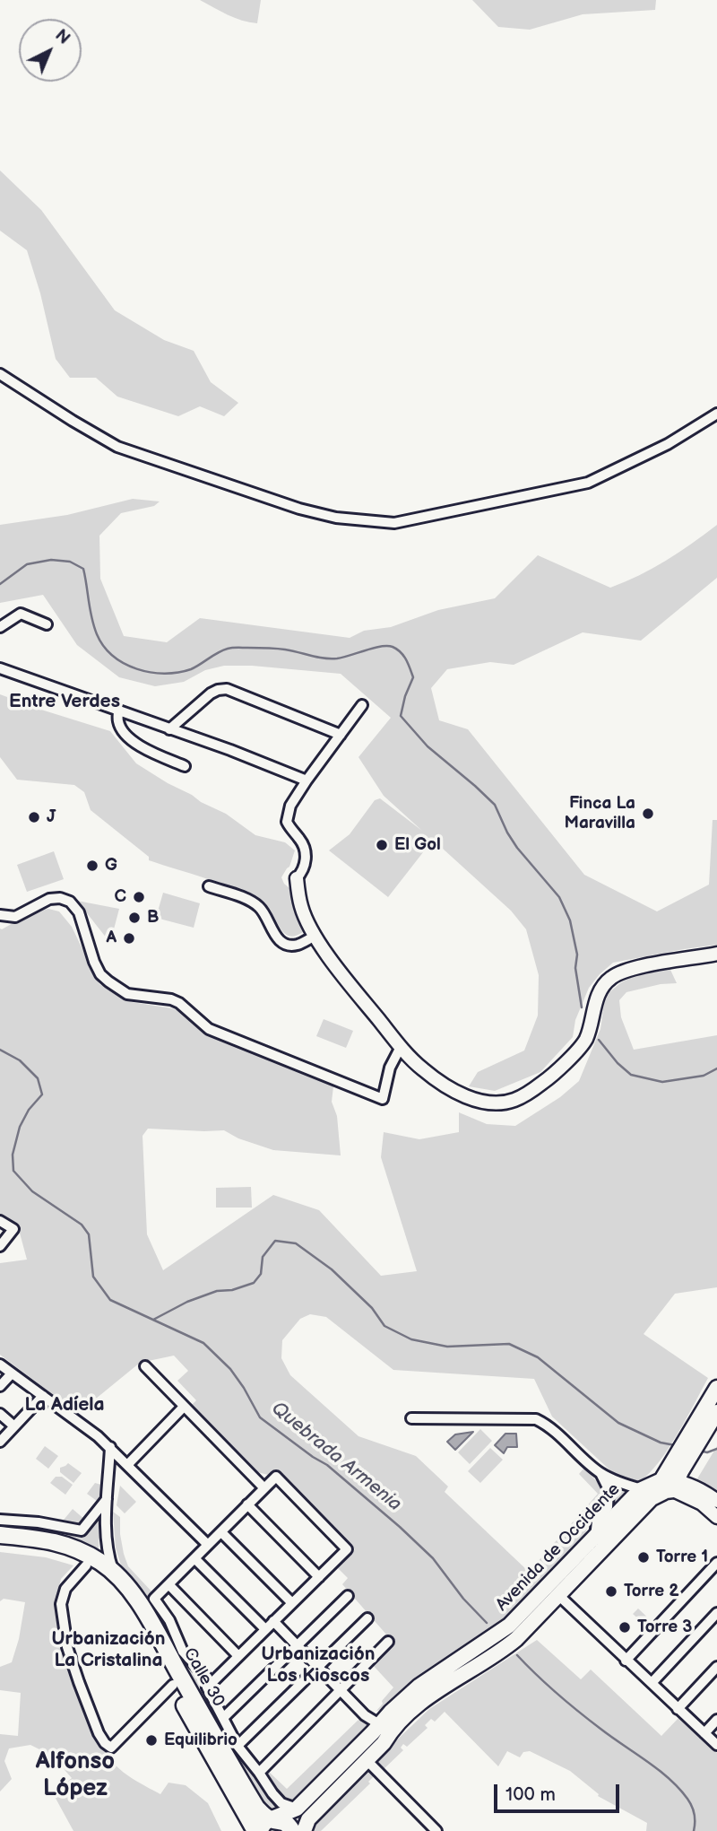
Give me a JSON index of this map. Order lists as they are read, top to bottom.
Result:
{
  "streets": {
    "main road": ["Avenida de Occidente", "Calle 30"]
  },
  "crossings": [
    ["Avenida de Occidente", "Calle 30"]
  ],
  "districts": [
    "Entre Verdes",
    "La Adíela",
    "Urbanización La Cristalina",
    "Urbanización Los Kioscos",
    "Alfonso López"
  ],
  "water": ["Quebrada Armenia"],
  "places": [
    "Finca La Maravilla",
    "J",
    "El Gol",
    "G",
    "C",
    "B",
    "A",
    "Torre 1",
    "Torre 2",
    "Torre 3",
    "Equilibrio"
  ],
  "scale_bar": "100 m",
  "north": "top right"
}
